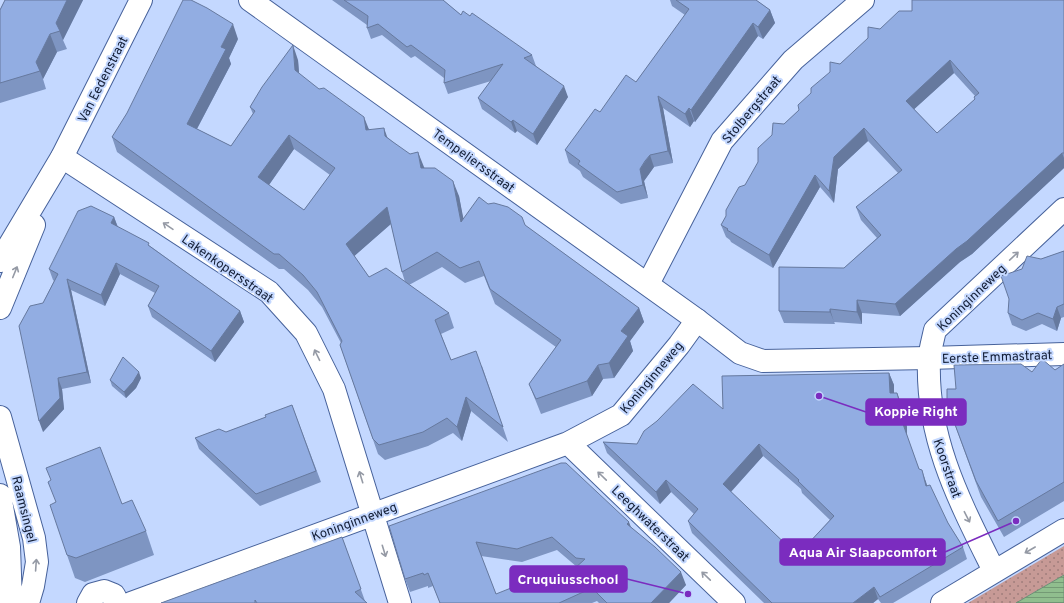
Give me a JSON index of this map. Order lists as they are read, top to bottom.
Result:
{
  "streets": {
    "street": [
      "Van Eedenstraat",
      "Stolbergstraat",
      "Tempeliersstraat",
      "Lakenkopersstraat",
      "Koninginneweg",
      "Eerste Emmastraat",
      "Koorstraat",
      "Raamsingel",
      "Leeghwaterstraat"
    ]
  },
  "crossings": [
    ["Van Eedenstraat", "Lakenkopersstraat"],
    ["Stolbergstraat", "Tempeliersstraat"],
    ["Tempeliersstraat", "Koninginneweg"],
    ["Lakenkopersstraat", "Koninginneweg"],
    ["Koninginneweg", "Eerste Emmastraat"],
    ["Koninginneweg", "Koorstraat"],
    ["Koninginneweg", "Leeghwaterstraat"],
    ["Eerste Emmastraat", "Koorstraat"]
  ],
  "one_way": ["Koorstraat", "Leeghwaterstraat"],
  "places": ["Koppie Right", "Aqua Air Slaapcomfort", "Cruquiusschool"]
}
